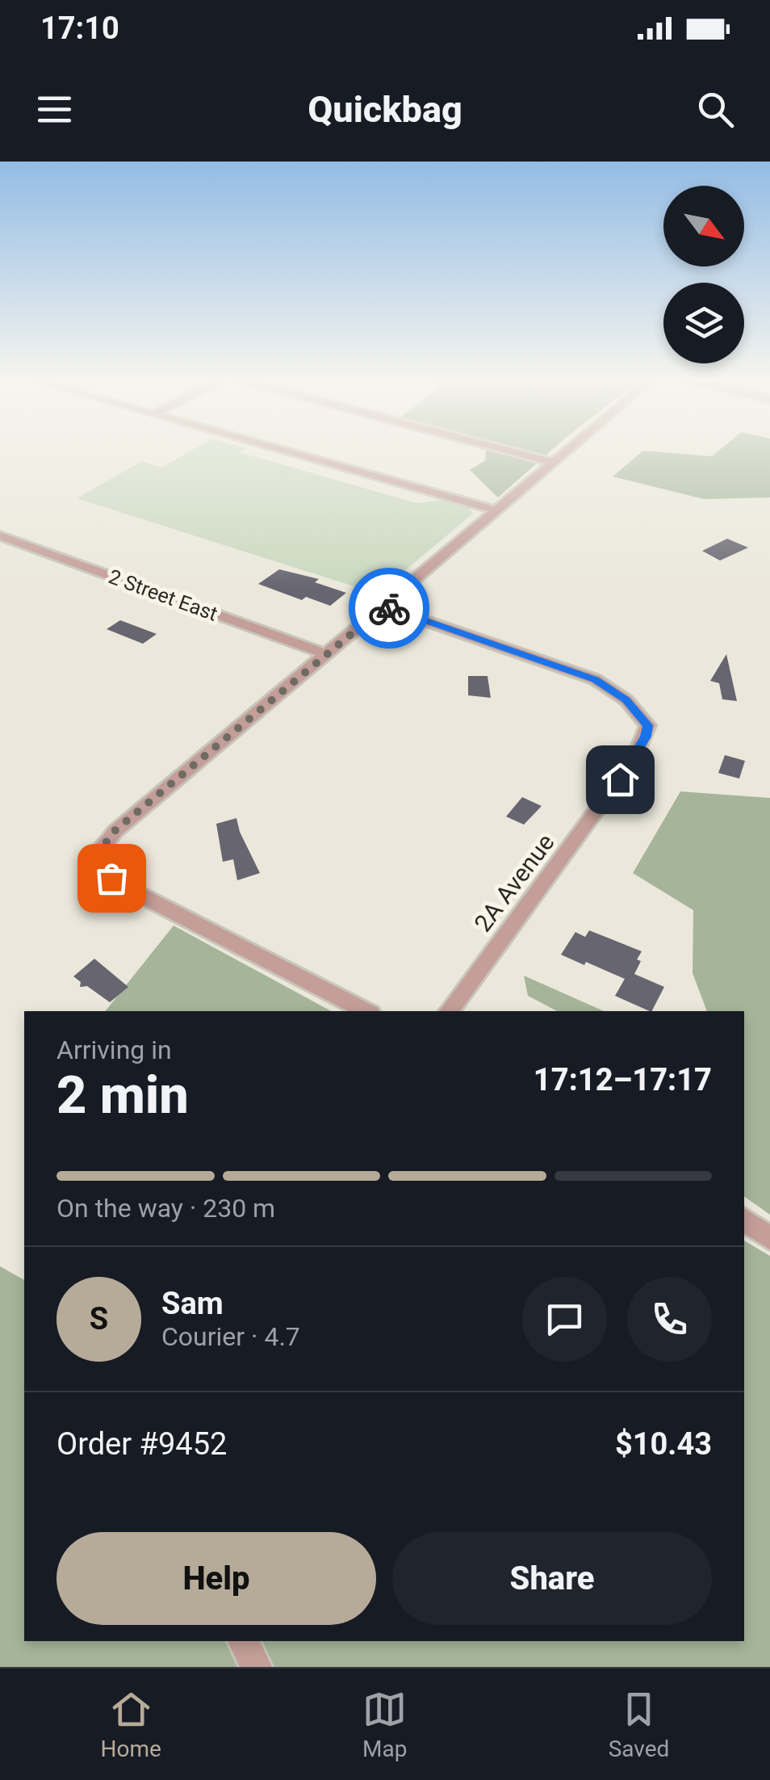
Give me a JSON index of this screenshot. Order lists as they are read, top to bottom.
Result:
{
  "streets": {
    "street": ["2 Street East", "2A Avenue"]
  },
  "north": "bottom right",
  "page": {
    "status": "17:10",
    "header": "Quickbag",
    "heading": ["2 min", "Arriving in", "17:12–17:17"],
    "panel": [
      "Sam",
      "Courier · 4.7",
      "Order #9452",
      "$10.43"
    ],
    "bar": "On the way · 230 m",
    "round": "S",
    "buttons": ["Help", "Share"],
    "tabs": ["Home", "Map", "Saved"]
  }
}
